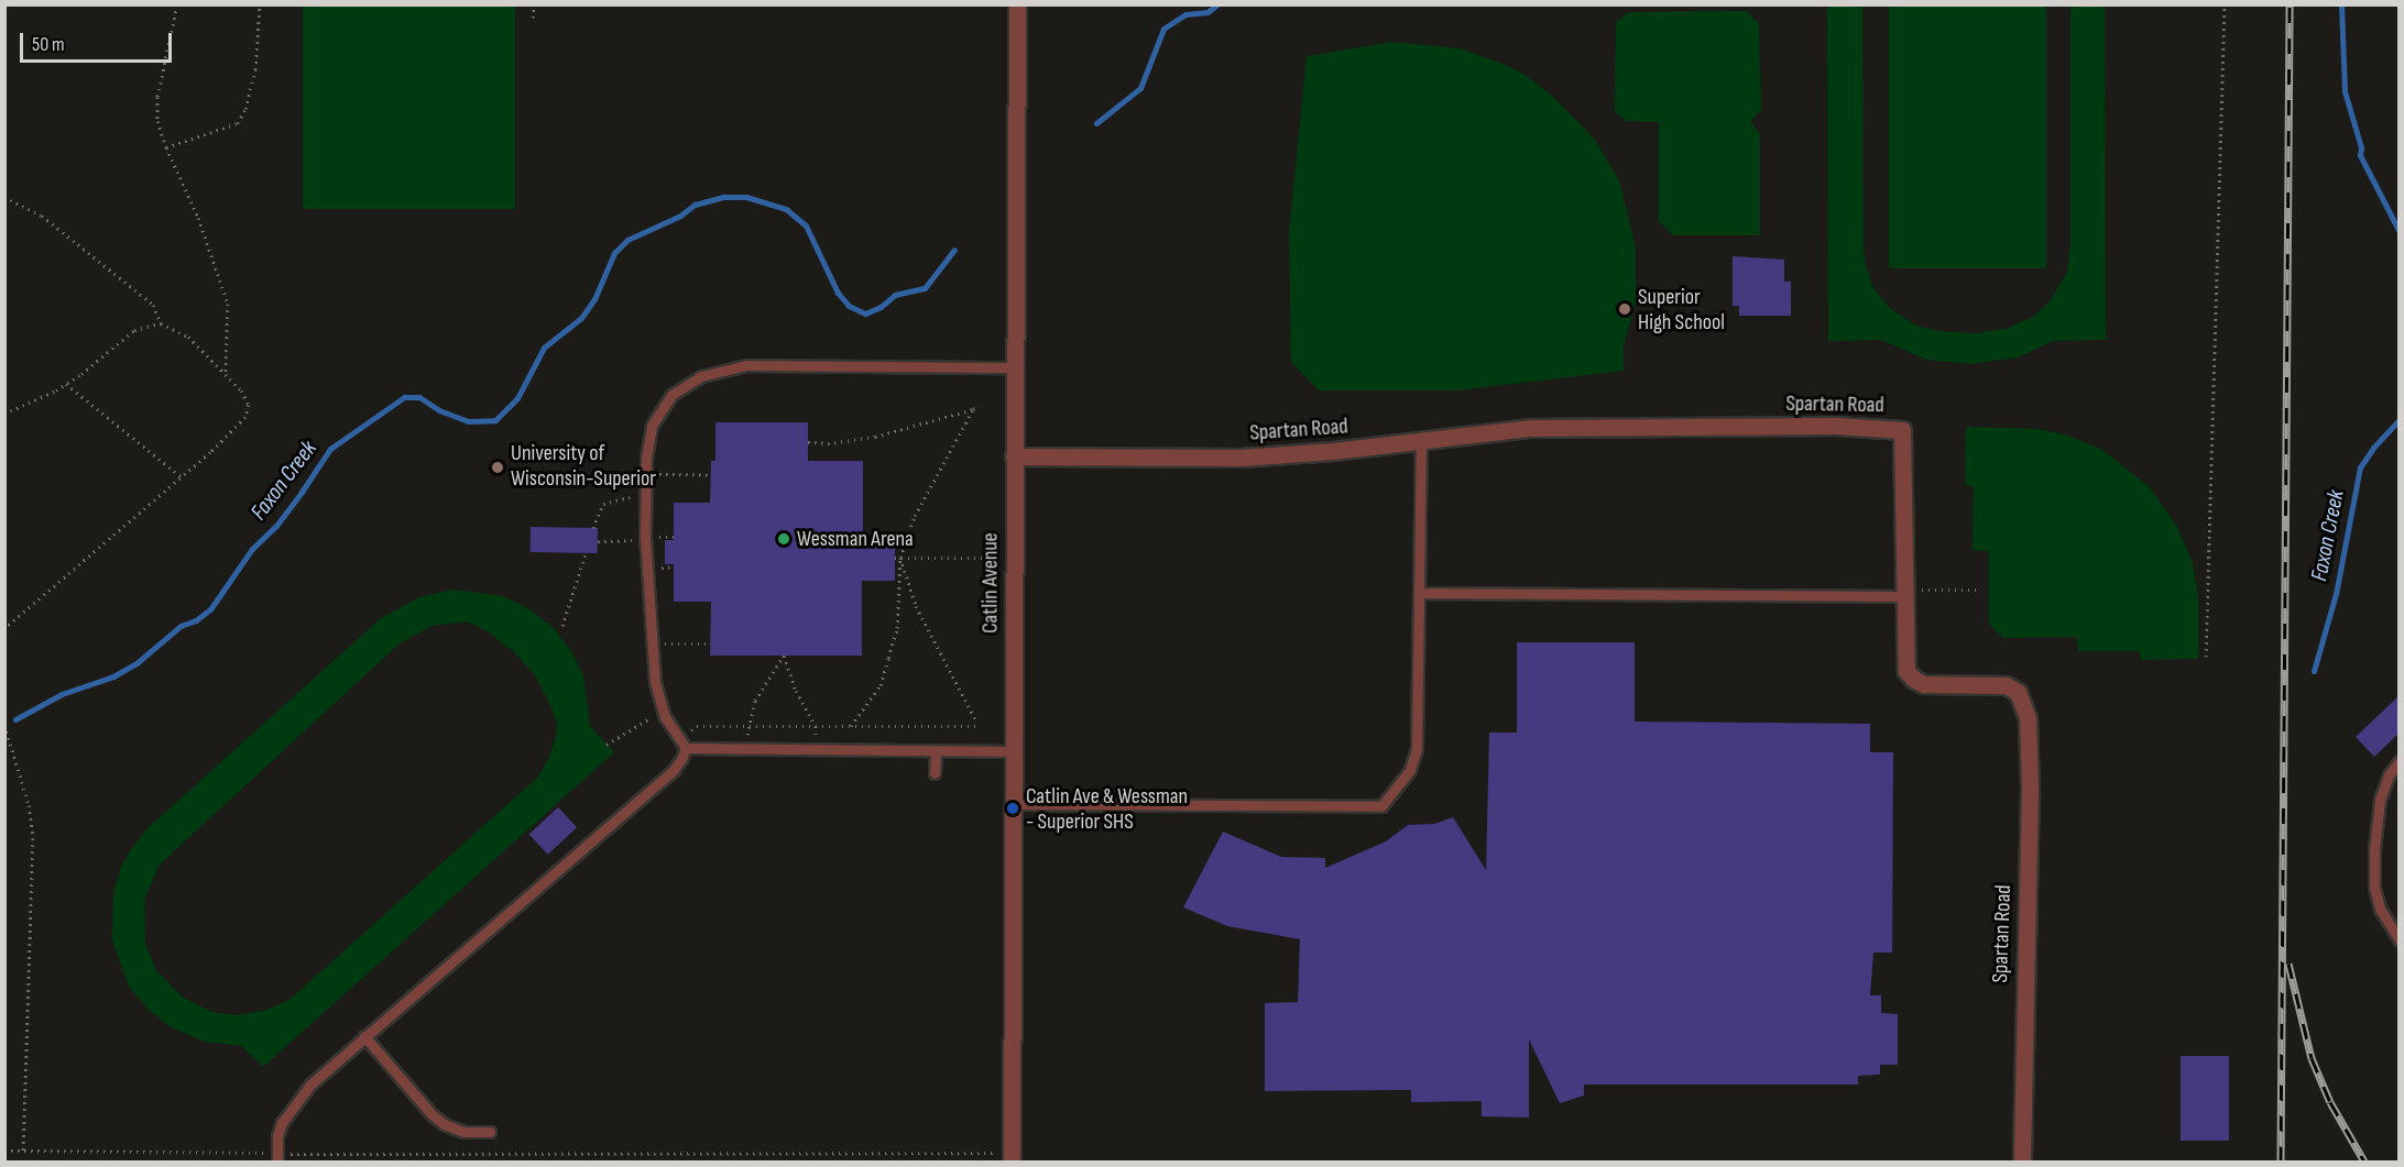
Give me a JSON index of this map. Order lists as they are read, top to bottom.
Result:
{
  "streets": {
    "street": ["Spartan Road", "Catlin Avenue"]
  },
  "crossings": [
    ["Spartan Road", "Catlin Avenue"]
  ],
  "water": ["Faxon Creek"],
  "places": [
    "Superior High School",
    "University of Wisconsin-Superior",
    "Wessman Arena",
    "Catlin Ave & Wessman - Superior SHS"
  ],
  "scale_bar": "50 m"
}
